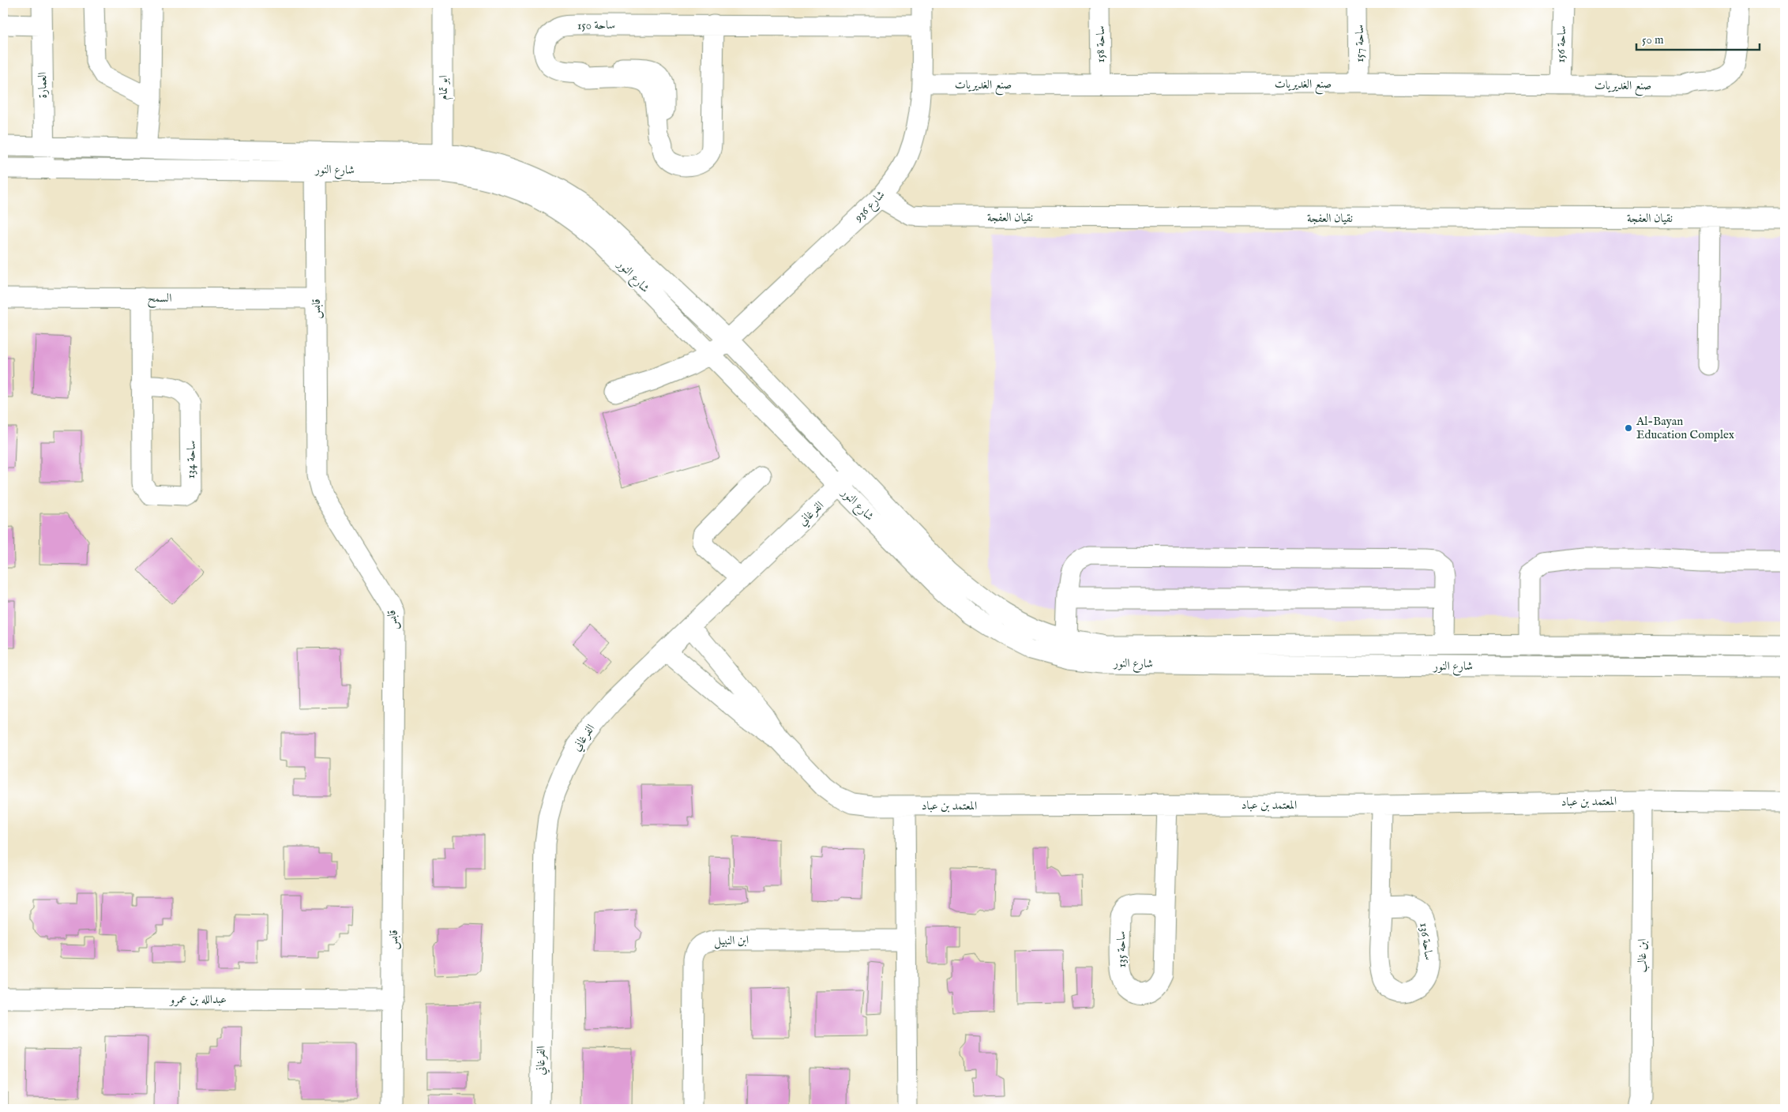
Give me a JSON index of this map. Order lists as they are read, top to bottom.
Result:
{
  "streets": {
    "street": [
      "ساحة 150",
      "ساحة 157",
      "ساحة 158",
      "ساحة 156",
      "صنع الغديريات",
      "العمارة",
      "ابو تمام",
      "شارع النور",
      "شارع 936",
      "نقيان العفجة",
      "السمح",
      "قابس",
      "ساحة 134",
      "الفرغاني",
      "المعتمد بن عباد",
      "ابن النبيل",
      "ابن غالب",
      "عبدالله بن عمرو"
    ]
  },
  "crossings": [
    ["ساحة 150", "شارع 936"],
    ["ساحة 157", "صنع الغديريات"],
    ["ساحة 158", "صنع الغديريات"],
    ["ساحة 156", "صنع الغديريات"],
    ["صنع الغديريات", "شارع 936"],
    ["العمارة", "شارع النور"],
    ["ابو تمام", "شارع النور"],
    ["شارع النور", "شارع 936"],
    ["شارع النور", "قابس"],
    ["شارع النور", "الفرغاني"],
    ["شارع 936", "نقيان العفجة"],
    ["السمح", "قابس"],
    ["السمح", "ساحة 134"],
    ["قابس", "عبدالله بن عمرو"],
    ["الفرغاني", "المعتمد بن عباد"],
    ["المعتمد بن عباد", "ابن غالب"]
  ],
  "places": ["Al-Bayan Education Complex"],
  "scale_bar": "50 m"
}
